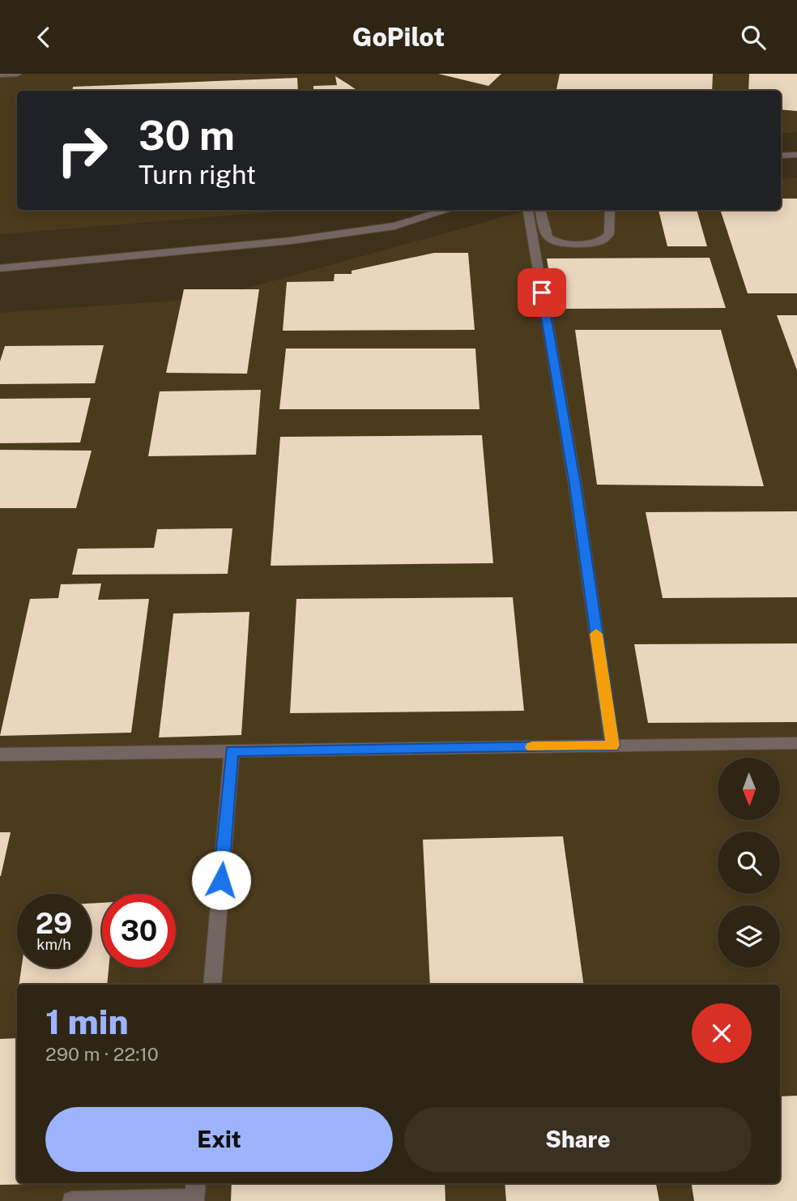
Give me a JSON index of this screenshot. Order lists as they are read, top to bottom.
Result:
{
  "north": "bottom",
  "page": {
    "header": "GoPilot",
    "turn": ["30 m", "Turn right"],
    "speed": "29 km/h",
    "limit": "30",
    "heading": ["1 min", "290 m · 22:10"],
    "buttons": ["Exit", "Share"]
  }
}
